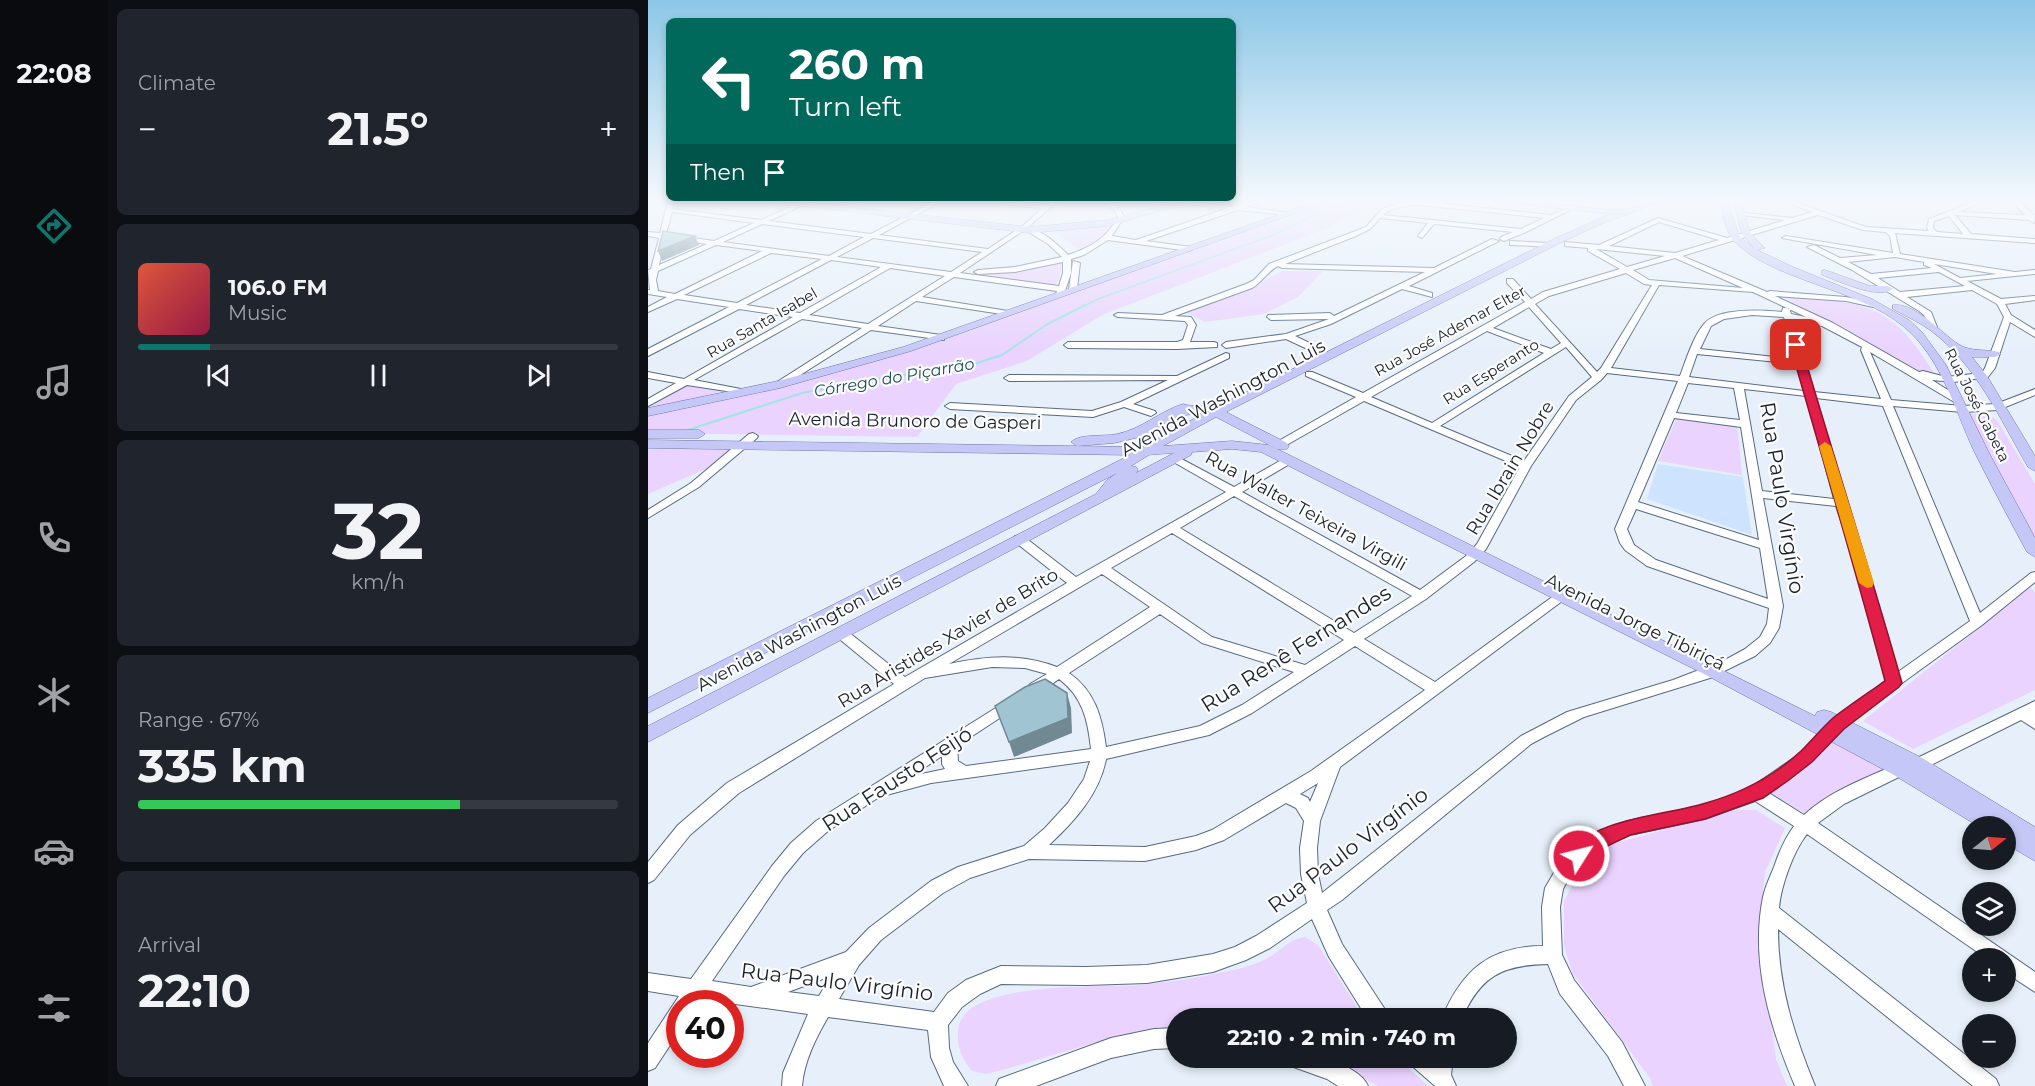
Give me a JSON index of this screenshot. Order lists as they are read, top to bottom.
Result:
{
  "streets": {
    "main road": [
      "Avenida Washington Luis",
      "Rua José Gabeta",
      "Avenida Brunoro de Gasperi",
      "Avenida Jorge Tibiriçá"
    ],
    "street": [
      "Rua Santa Isabel",
      "Rua José Ademar Elter",
      "Rua Esperanto",
      "Rua Ibrain Nobre",
      "Rua Paulo Virgínio",
      "Rua Walter Teixeira Virgili",
      "Rua Aristides Xavier de Brito",
      "Rua Renê Fernandes",
      "Rua Fausto Feijó"
    ]
  },
  "crossings": [
    ["Rua José Ademar Elter", "Avenida Jorge Tibiriçá"],
    ["Avenida Washington Luis", "Avenida Brunoro de Gasperi"],
    ["Avenida Washington Luis", "Rua Walter Teixeira Virgili"],
    ["Avenida Washington Luis", "Avenida Jorge Tibiriçá"],
    ["Avenida Brunoro de Gasperi", "Avenida Jorge Tibiriçá"],
    ["Rua Ibrain Nobre", "Avenida Jorge Tibiriçá"],
    ["Rua Ibrain Nobre", "Rua Renê Fernandes"],
    ["Rua Paulo Virgínio", "Avenida Jorge Tibiriçá"],
    ["Rua Walter Teixeira Virgili", "Rua Aristides Xavier de Brito"],
    ["Rua Walter Teixeira Virgili", "Rua Renê Fernandes"],
    ["Avenida Jorge Tibiriçá", "Rua Aristides Xavier de Brito"],
    ["Avenida Jorge Tibiriçá", "Rua Renê Fernandes"],
    ["Rua Renê Fernandes", "Rua Fausto Feijó"]
  ],
  "water": ["Córrego do Piçarrão"],
  "north": "right",
  "page": {
    "tabs": "22:08",
    "tile": [
      "Climate",
      ["32", "km/h"],
      ["Range · 67%", "335 km"],
      ["Arrival", "22:10"]
    ],
    "turn": ["260 m", "Turn left"],
    "heat": ["−", "21.5°", "+"],
    "then": "Then",
    "song": ["106.0 FM", "Music"],
    "map_buttons": ["+", "−"],
    "limit": "40",
    "trip": "22:10 · 2 min · 740 m"
  }
}
